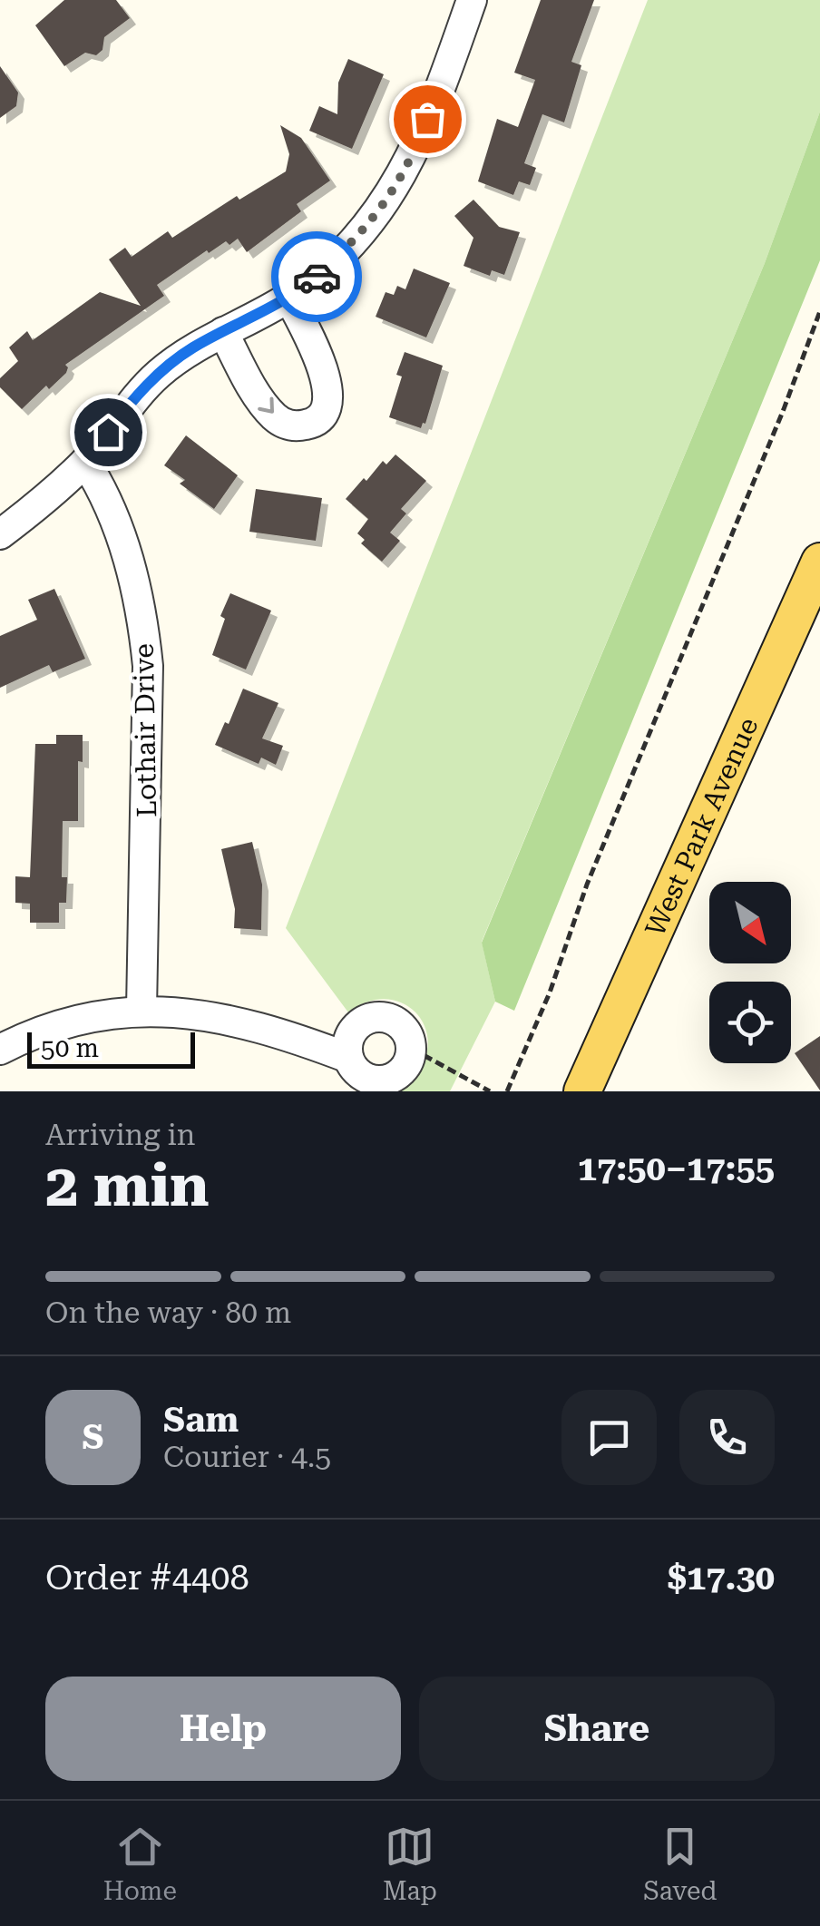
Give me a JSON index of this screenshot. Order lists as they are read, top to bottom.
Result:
{
  "streets": {
    "main road": ["West Park Avenue"],
    "street": ["Lothair Drive"]
  },
  "scale_bar": "50 m",
  "north": "bottom right",
  "page": {
    "scale": "50 m",
    "heading": ["2 min", "Arriving in", "17:50–17:55"],
    "panel": [
      "Sam",
      "Courier · 4.5",
      "Order #4408",
      "$17.30"
    ],
    "bar": "On the way · 80 m",
    "round": "S",
    "buttons": ["Help", "Share"],
    "tabs": ["Home", "Map", "Saved"]
  }
}
